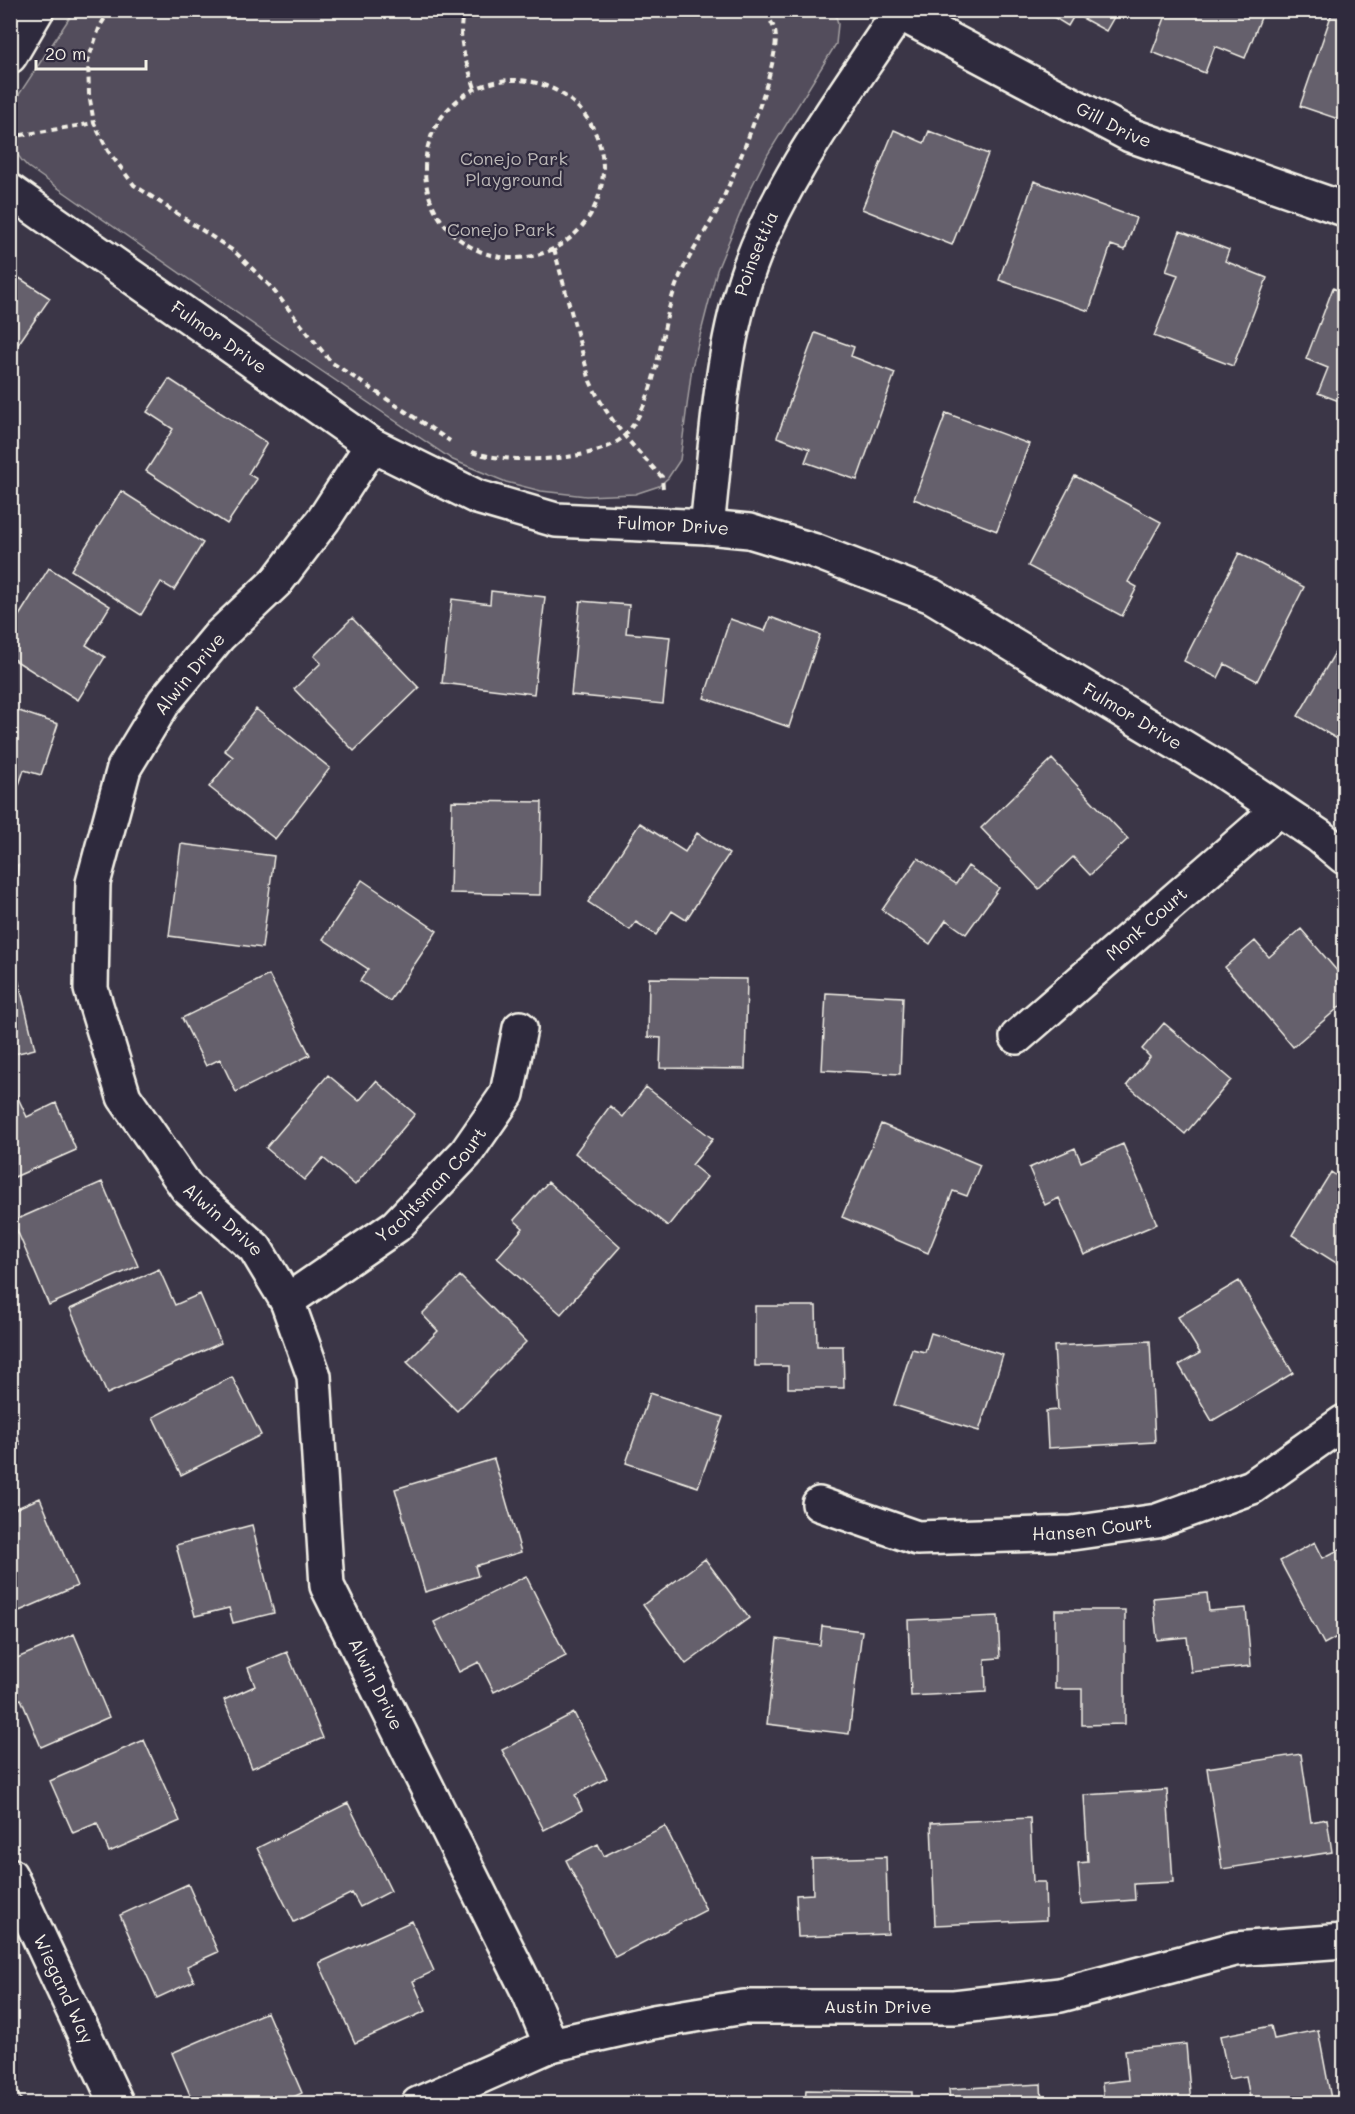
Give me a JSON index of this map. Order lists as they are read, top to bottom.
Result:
{
  "streets": {
    "street": [
      "Gill Drive",
      "Poinsettia",
      "Fulmor Drive",
      "Alwin Drive",
      "Monk Court",
      "Yachtsman Court",
      "Hansen Court",
      "Wiegand Way",
      "Austin Drive"
    ]
  },
  "crossings": [
    ["Gill Drive", "Poinsettia"],
    ["Poinsettia", "Fulmor Drive"],
    ["Fulmor Drive", "Alwin Drive"],
    ["Fulmor Drive", "Monk Court"],
    ["Alwin Drive", "Yachtsman Court"],
    ["Alwin Drive", "Austin Drive"]
  ],
  "parks": ["Conejo Park Playground", "Conejo Park"],
  "scale_bar": "20 m"
}
